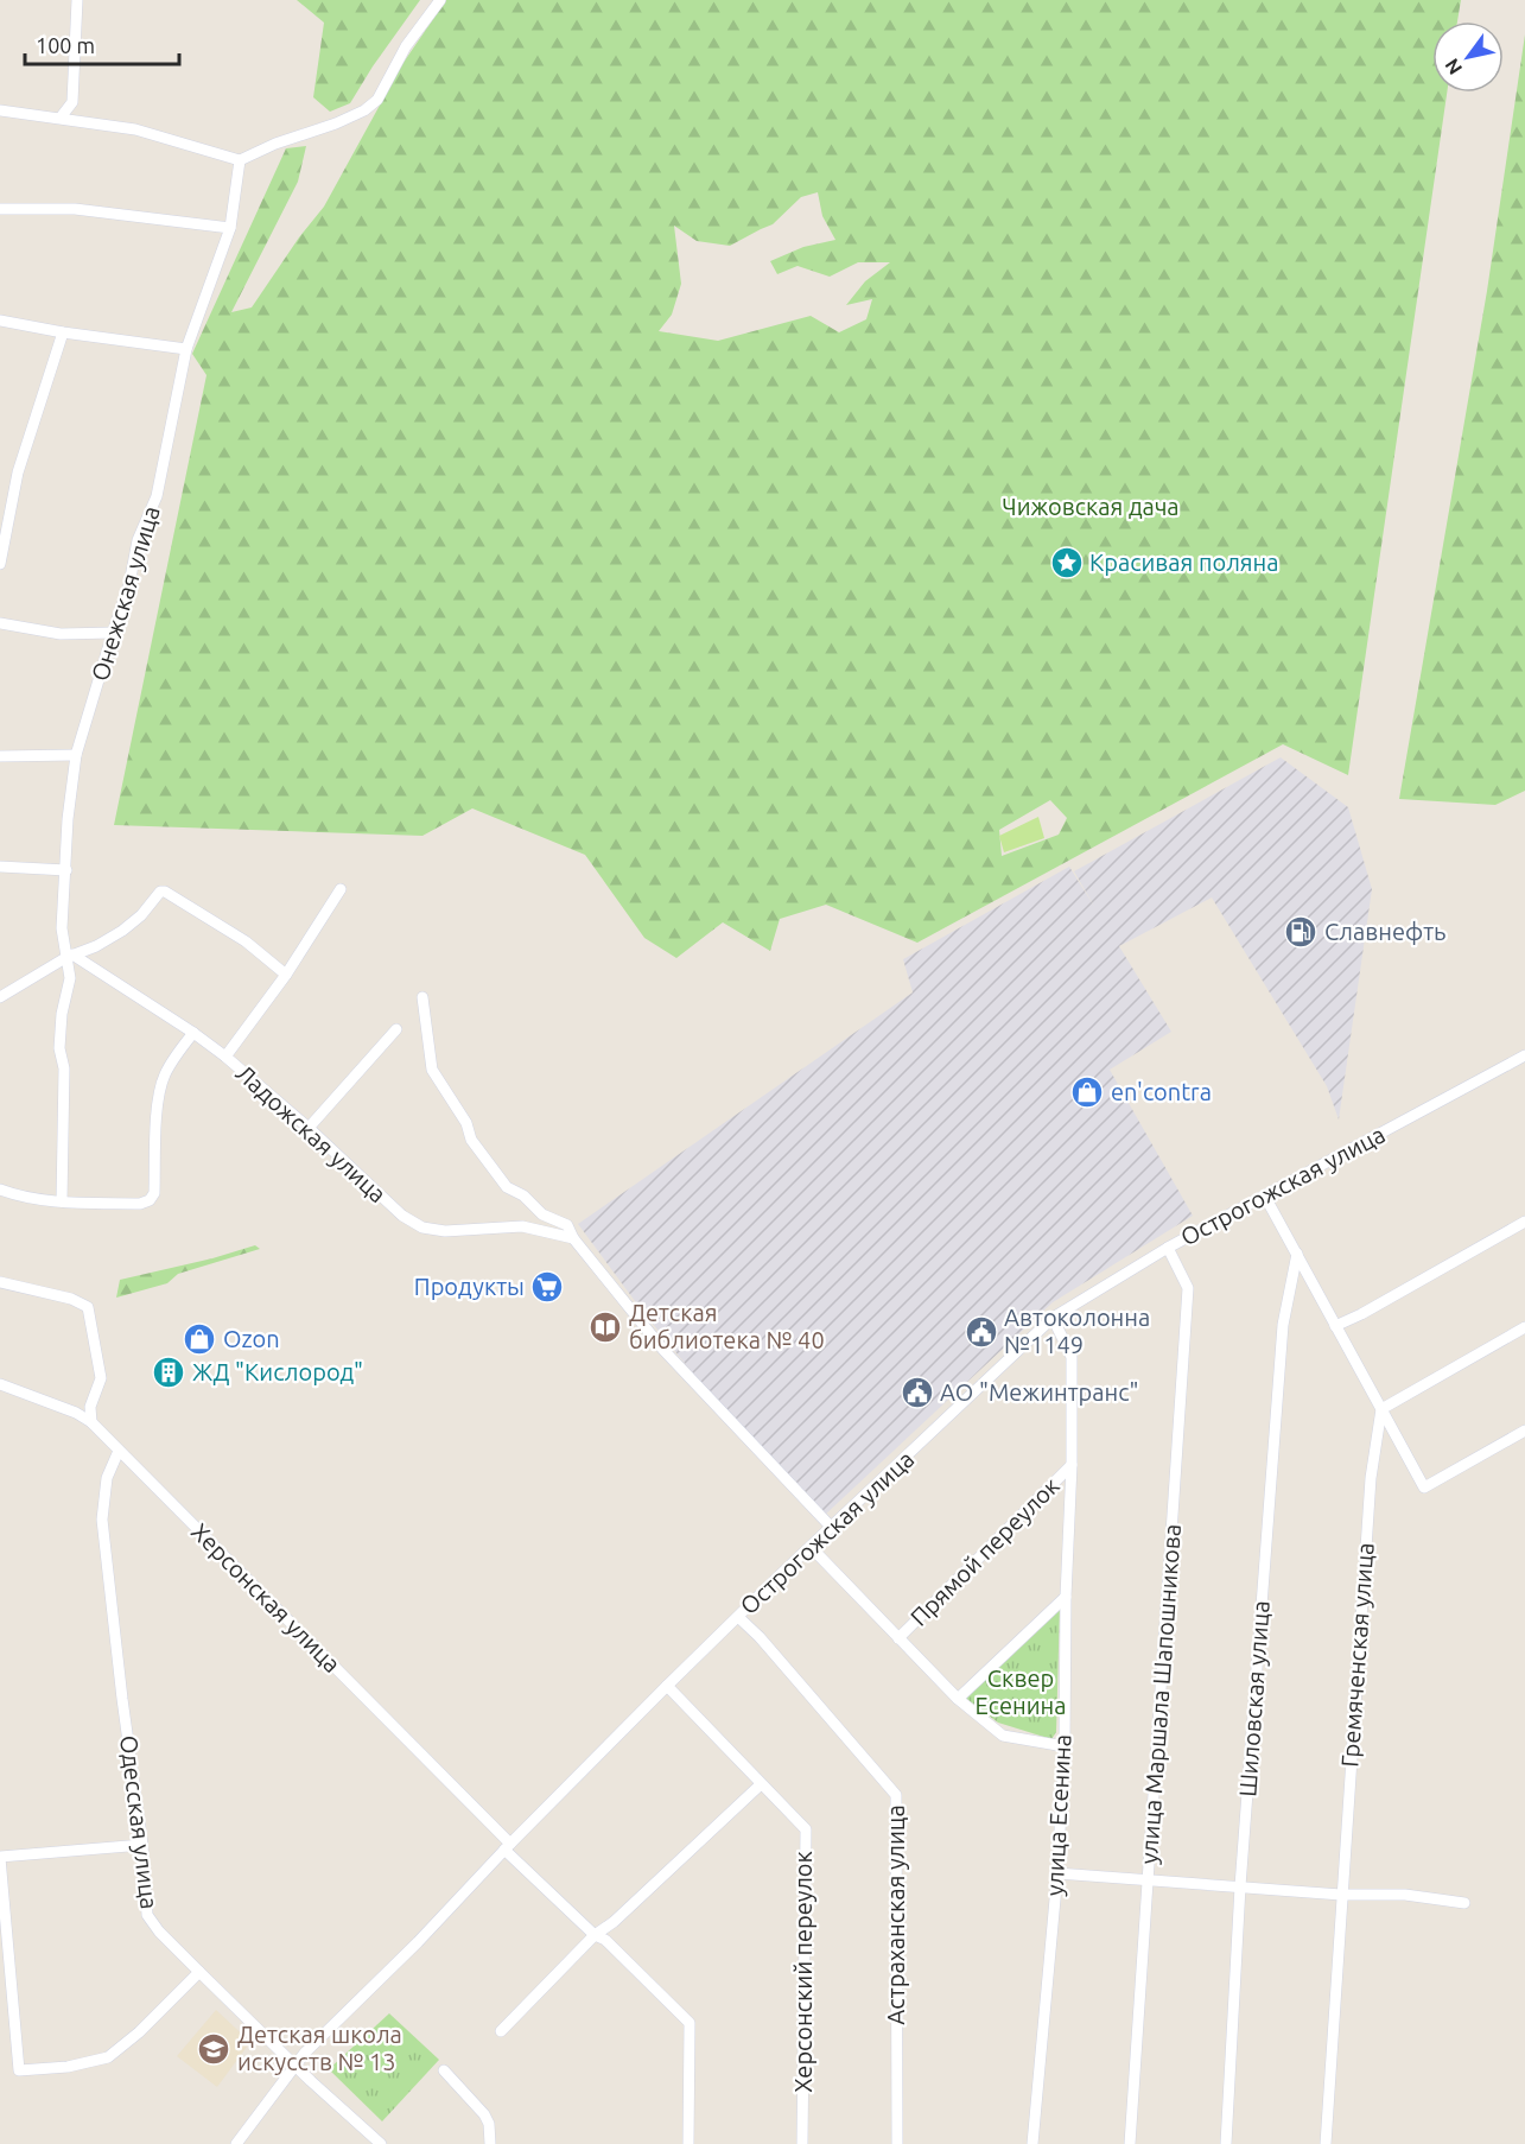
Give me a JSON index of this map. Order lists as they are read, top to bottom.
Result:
{
  "streets": {
    "street": [
      "Онежская улица",
      "Ладожская улица",
      "Острогожская улица",
      "Прямой переулок",
      "Херсонская улица",
      "Гремяченская улица",
      "улица Маршала Шапошникова",
      "Шиловская улица",
      "улица Есенина",
      "Одесская улица",
      "Астраханская улица",
      "Херсонский переулок"
    ]
  },
  "crossings": [
    ["Онежская улица", "Ладожская улица"],
    ["Острогожская улица", "Херсонская улица"],
    ["Острогожская улица", "улица Маршала Шапошникова"],
    ["Острогожская улица", "улица Есенина"],
    ["Острогожская улица", "Одесская улица"],
    ["Острогожская улица", "Астраханская улица"],
    ["Острогожская улица", "Херсонский переулок"],
    ["Прямой переулок", "улица Есенина"],
    ["Херсонская улица", "Одесская улица"]
  ],
  "parks": ["Чижовская дача", "Сквер Есенина"],
  "places": {
    "place": ["Красивая поляна"],
    "fuel station": ["Cлавнефть"],
    "shop": ["en'contra", "Ozon"],
    "supermarket": ["Продукты"],
    "library": ["Детская библиотека № 40"],
    "public building": ["Автоколонна №1149", "АО \"Межинтранс\""],
    "building": ["ЖД \"Кислород\""],
    "school or university": ["Детская школа искусств № 13"]
  },
  "scale_bar": "100 m",
  "north": "bottom left"
}
